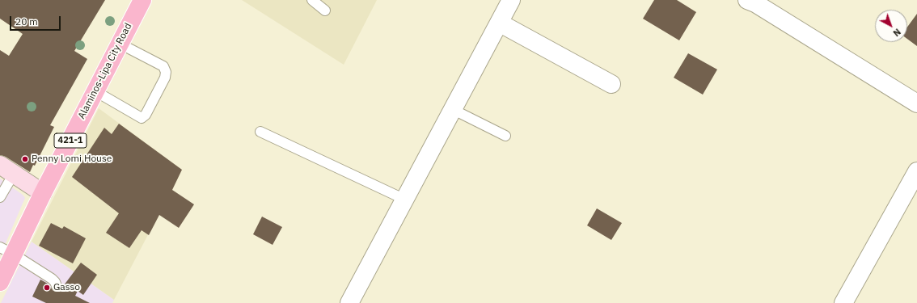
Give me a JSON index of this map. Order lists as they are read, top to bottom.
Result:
{
  "streets": {
    "main road": ["Alaminos-Lipa City Road", "421-1"]
  },
  "places": ["Penny Lomi House", "Gasso"],
  "scale_bar": "20 m",
  "north": "bottom right"
}
